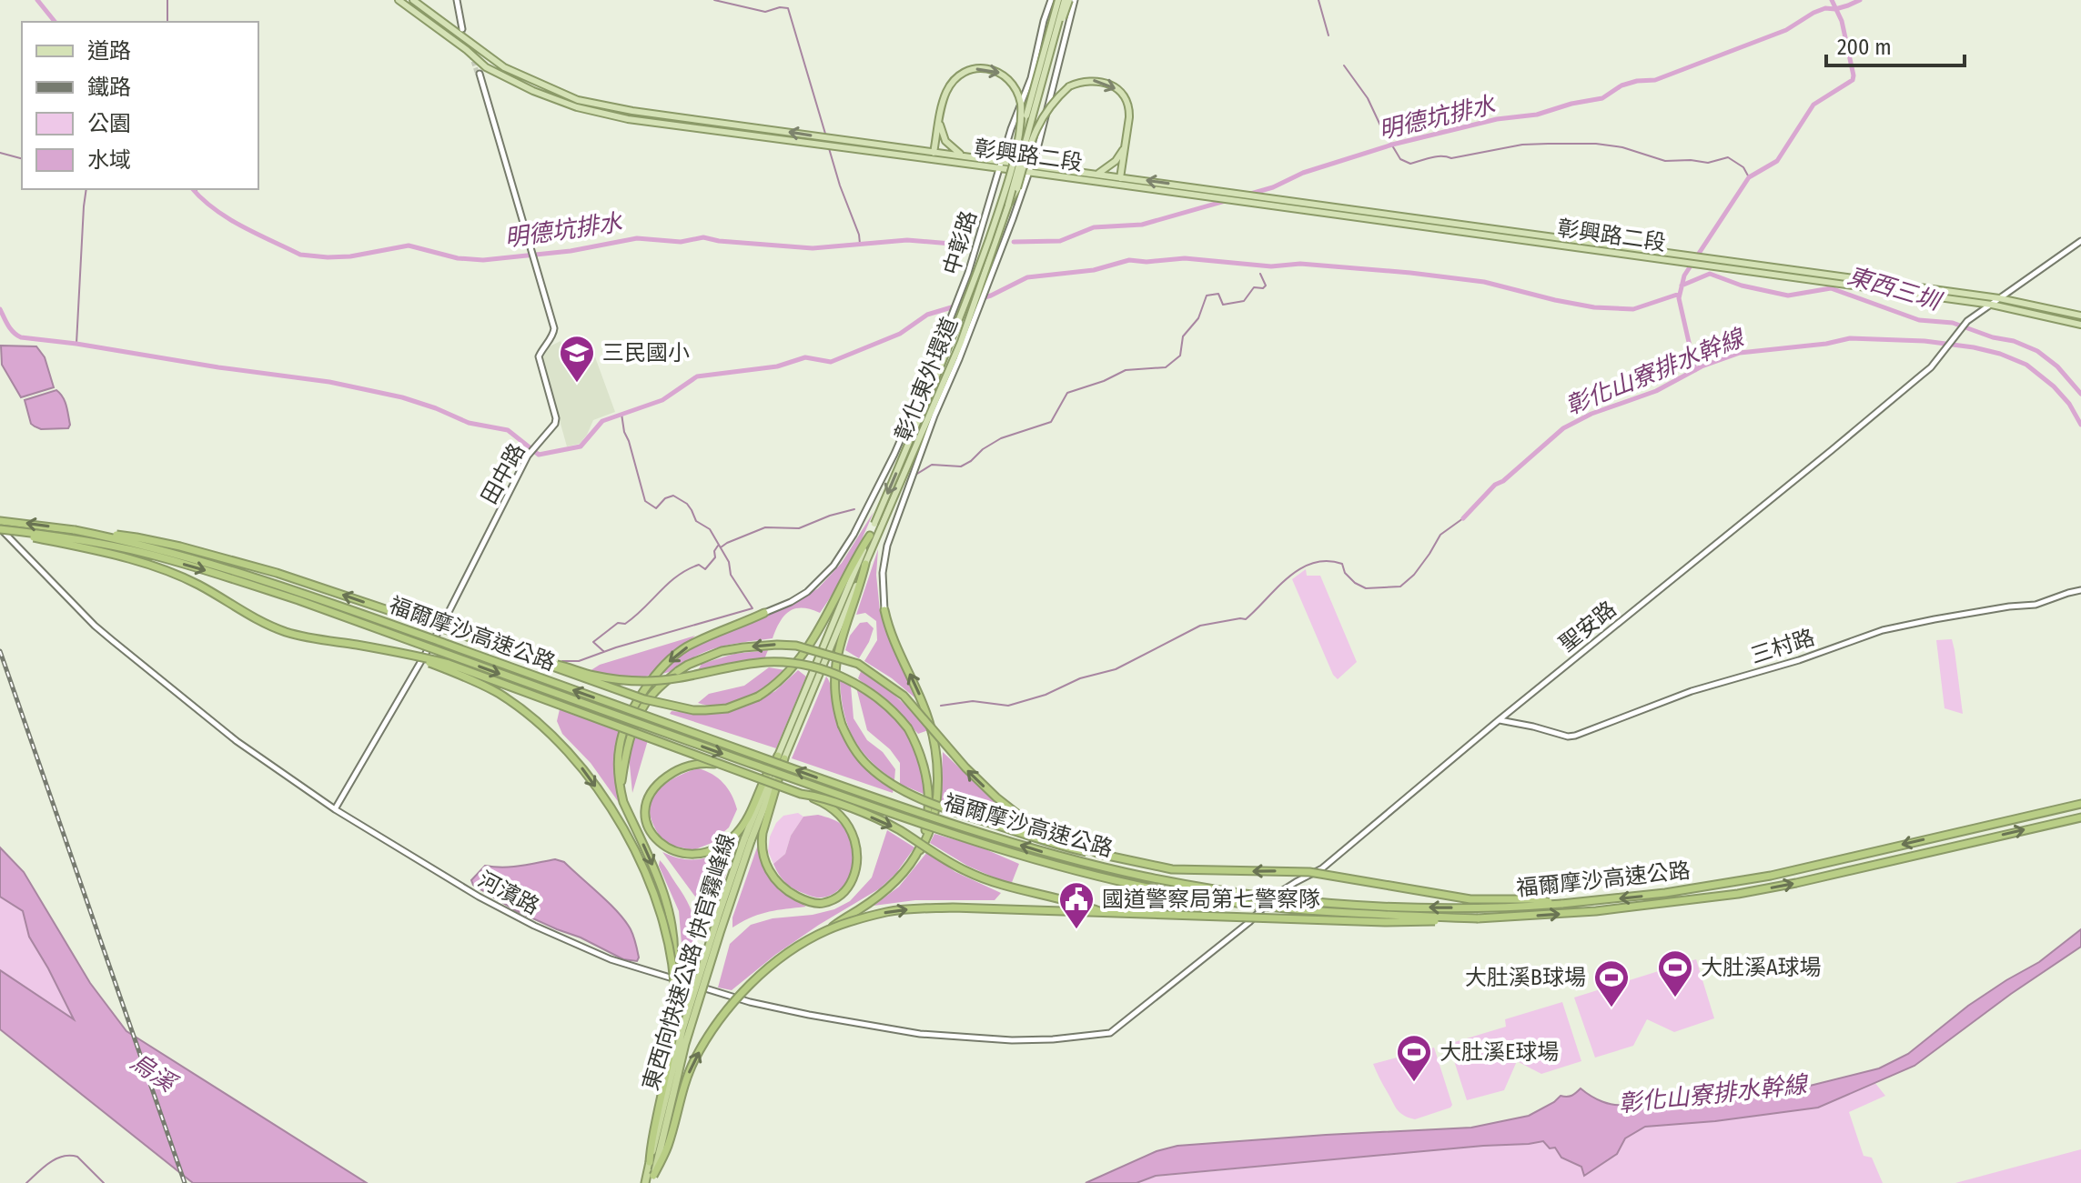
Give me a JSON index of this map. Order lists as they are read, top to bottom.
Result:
{
  "streets": {
    "highway": ["福爾摩沙高速公路", "東西向快速公路 快官霧峰線"],
    "main road": ["彰興路二段", "彰化東外環道"],
    "street": [
      "中彰路",
      "田中路",
      "聖安路",
      "三村路",
      "河濱路"
    ]
  },
  "crossings": [
    ["彰興路二段", "中彰路"],
    ["彰興路二段", "聖安路"],
    ["中彰路", "彰化東外環道"],
    ["彰化東外環道", "東西向快速公路 快官霧峰線"],
    ["田中路", "河濱路"],
    ["聖安路", "三村路"],
    ["聖安路", "河濱路"],
    ["福爾摩沙高速公路", "河濱路"]
  ],
  "water": [
    "明德坑排水",
    "東西三圳",
    "彰化山寮排水幹線",
    "烏溪"
  ],
  "places": {
    "school or university": ["三民國小"],
    "public building": ["國道警察局第七警察隊"],
    "sports": ["大肚溪A球場", "大肚溪B球場", "大肚溪E球場"]
  },
  "legend": [
    "道路",
    "鐵路",
    "公園",
    "水域"
  ],
  "scale_bar": "200 m"
}
